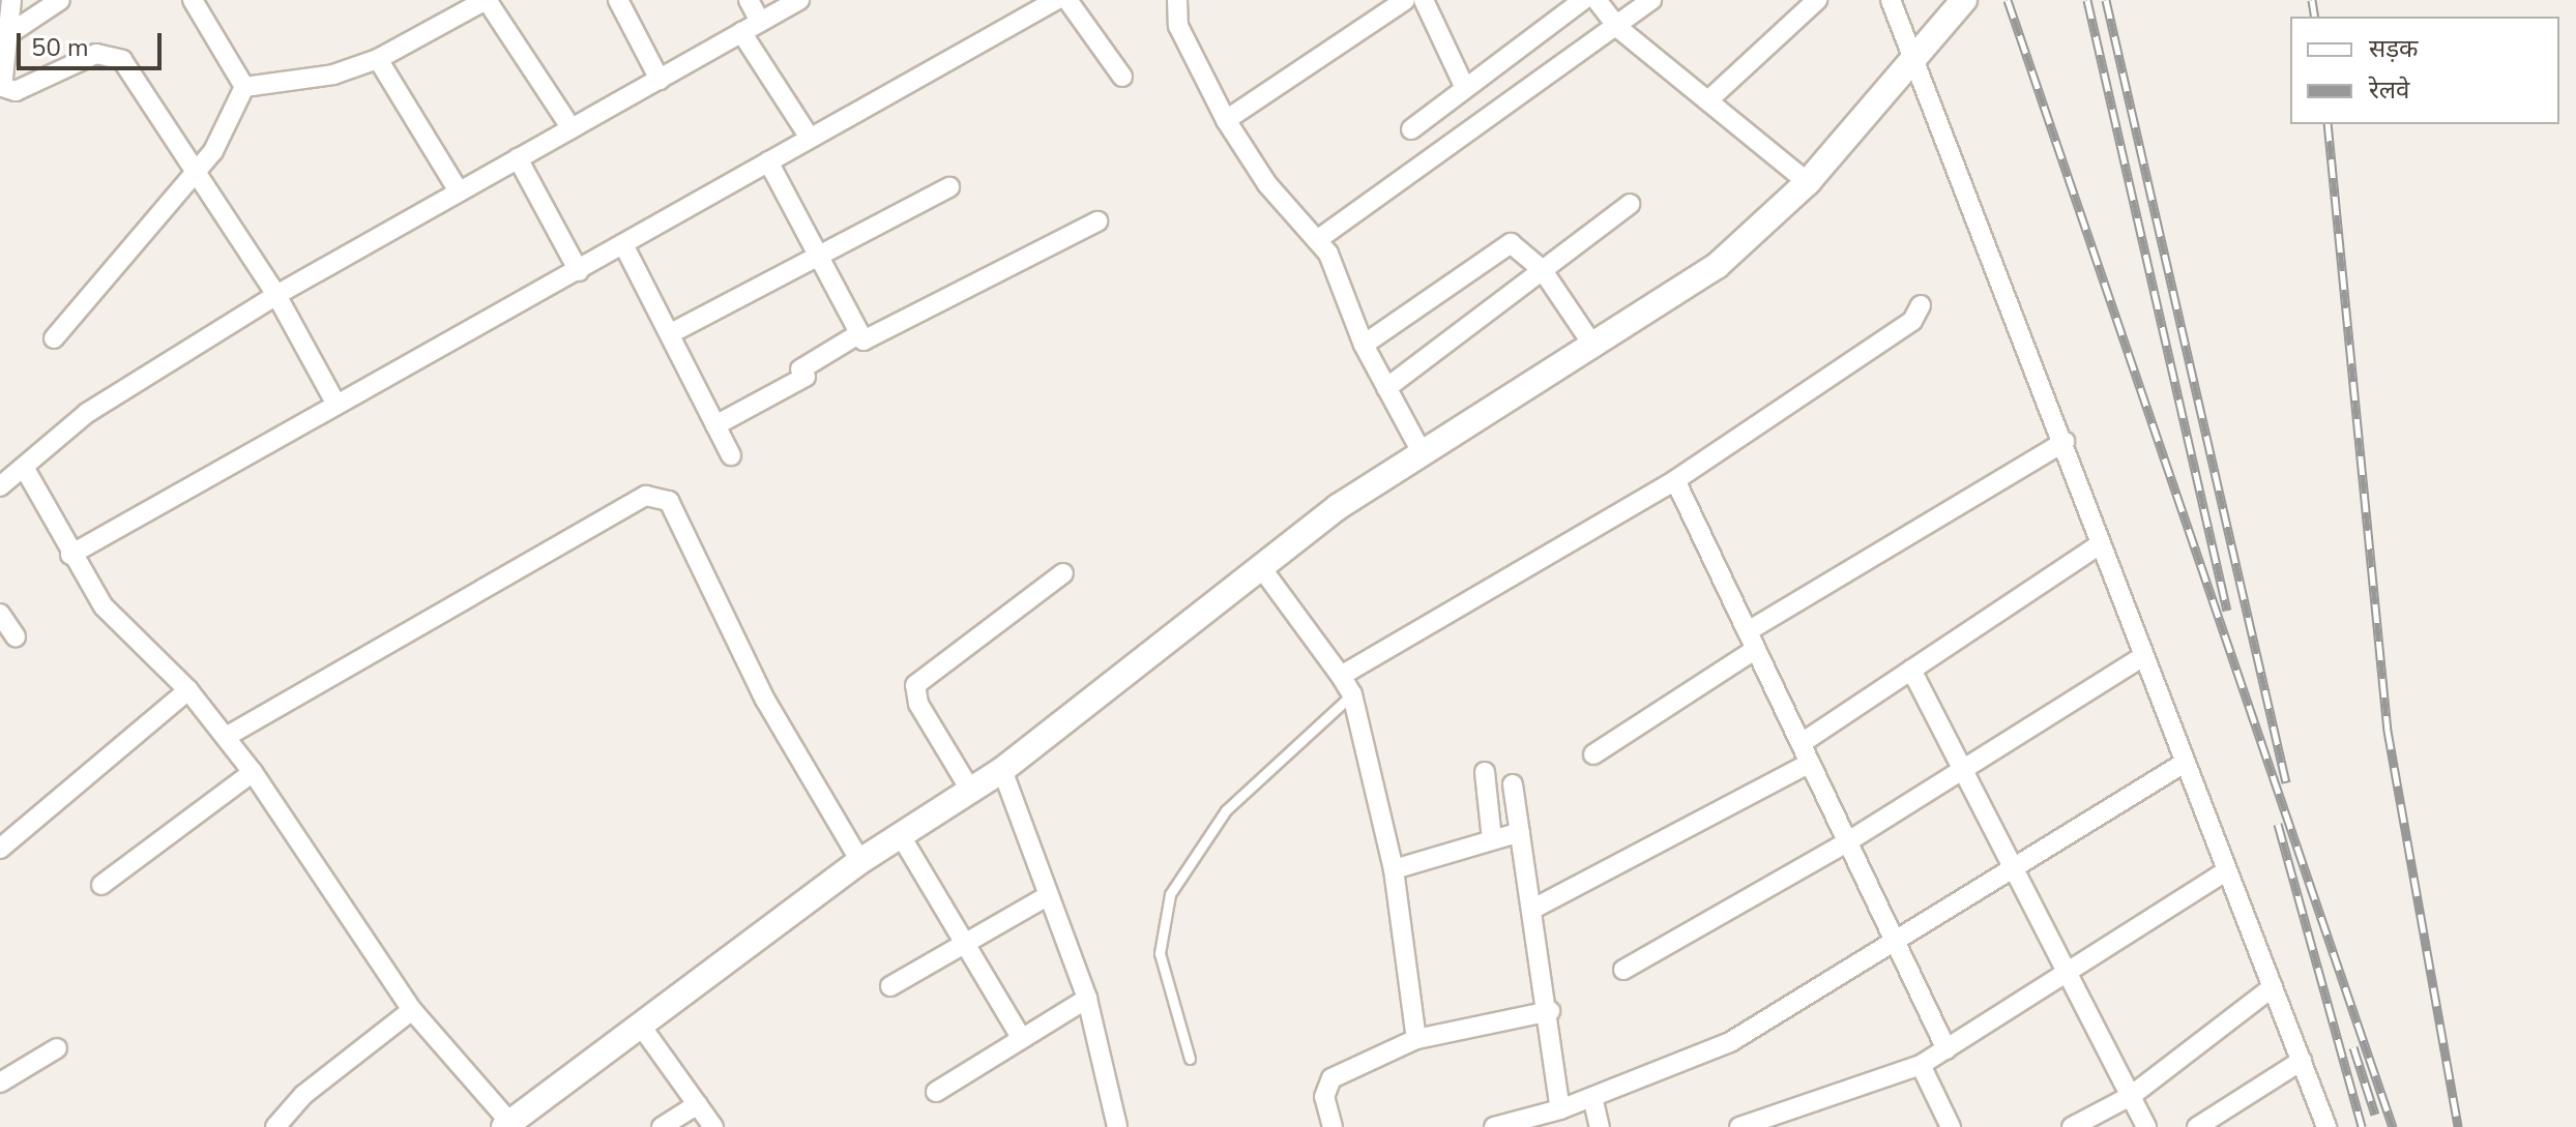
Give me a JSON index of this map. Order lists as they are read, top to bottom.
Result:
{
  "legend": ["सड़क", "रेलवे"],
  "scale_bar": "50 m"
}
